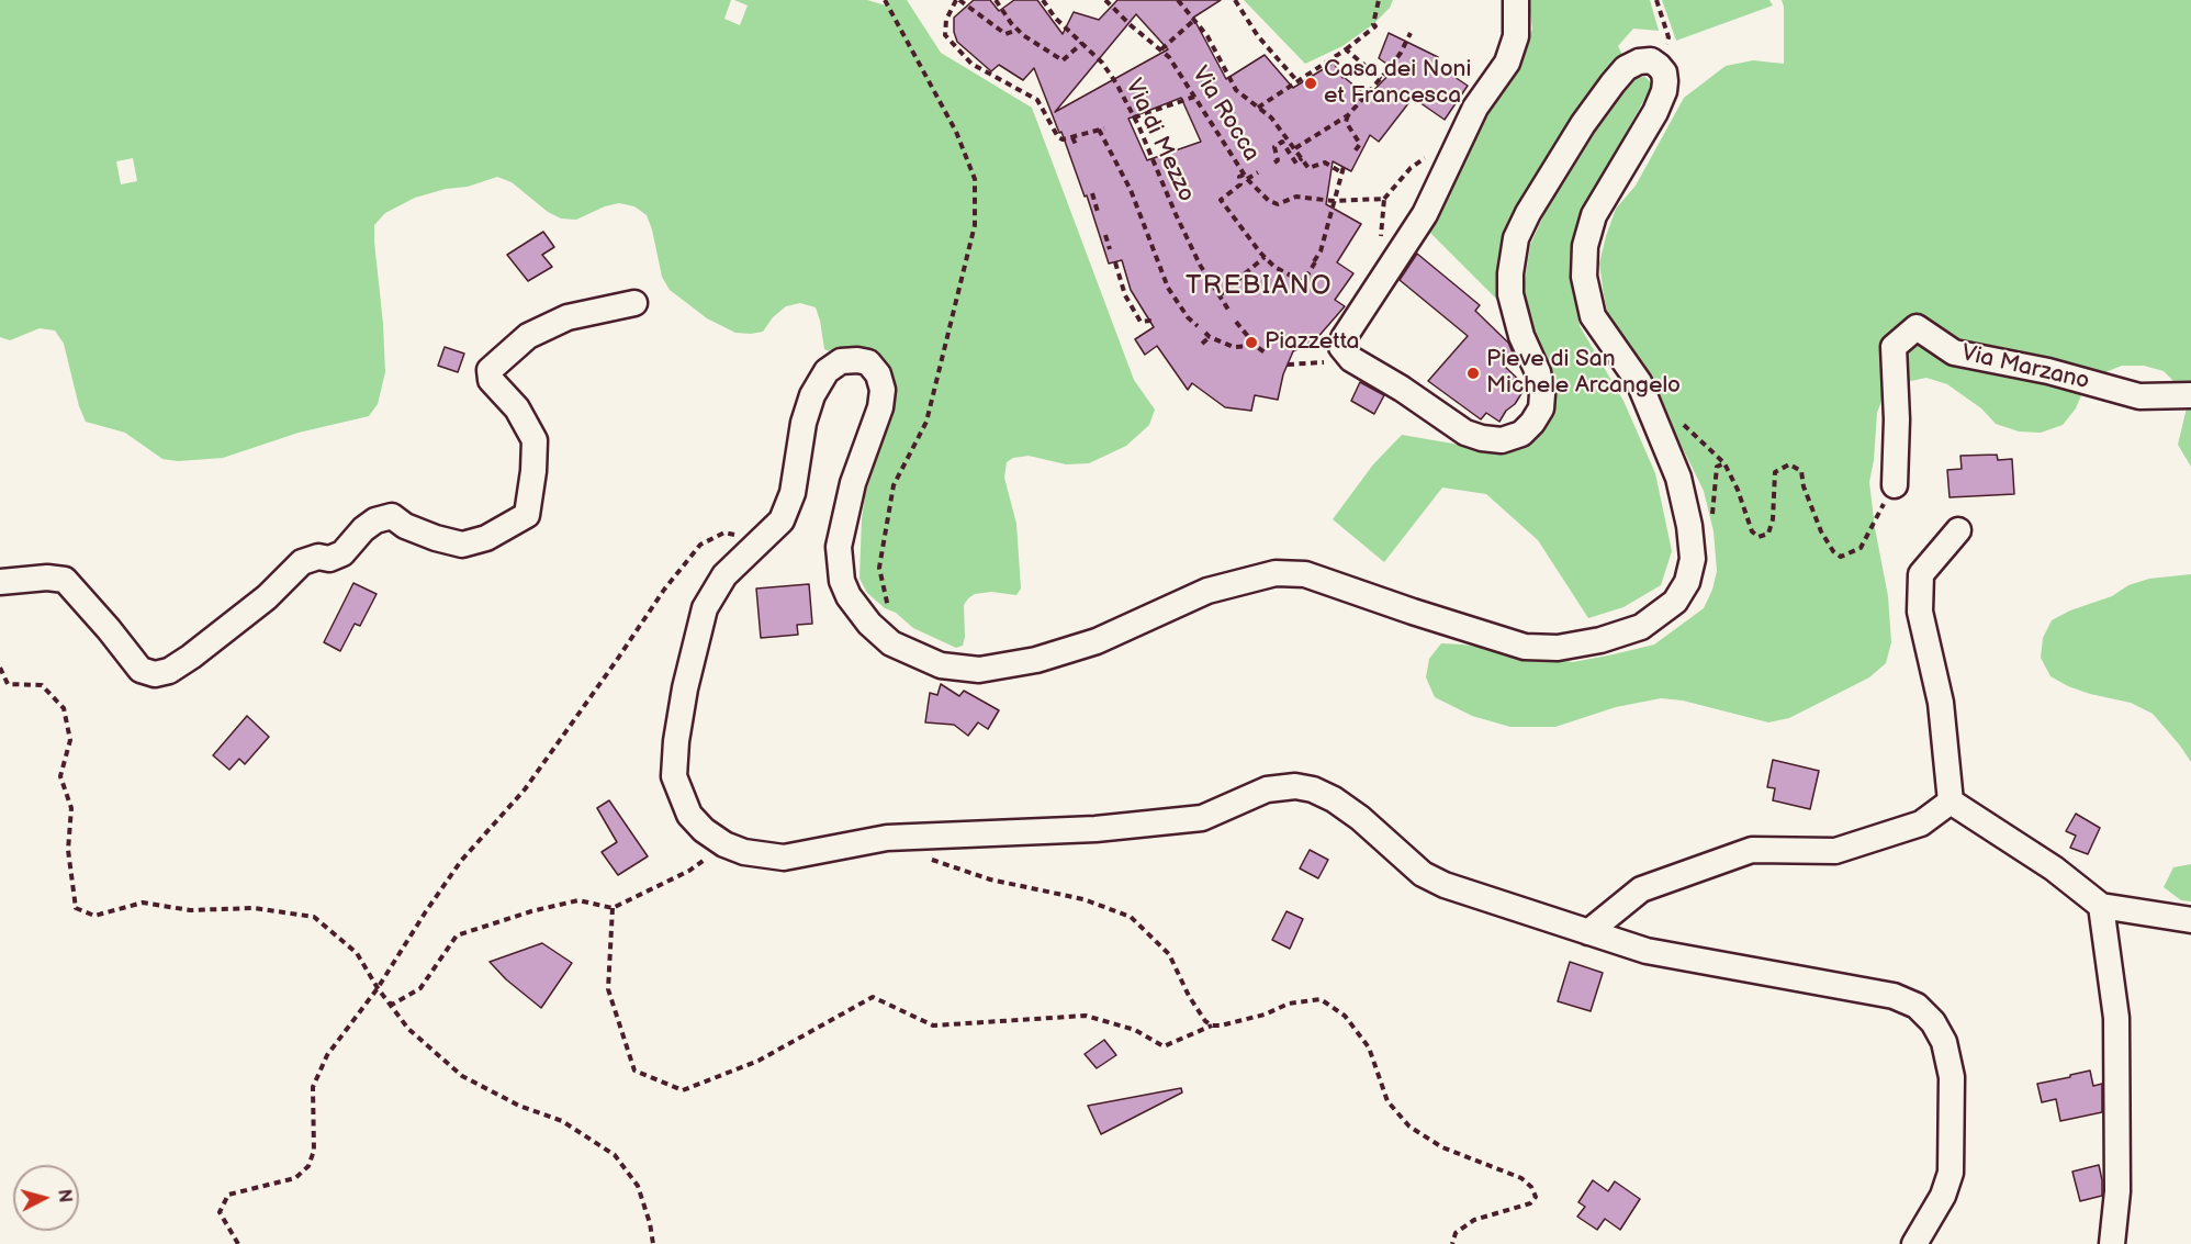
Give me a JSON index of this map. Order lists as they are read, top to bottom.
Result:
{
  "streets": {
    "street": ["Via Marzano"],
    "path": ["Via Rocca", "Via di Mezzo"]
  },
  "districts": ["TREBIANO"],
  "places": ["Casa dei Noni et Francesca", "Piazzetta", "Pieve di San Michele Arcangelo"],
  "north": "right"
}
